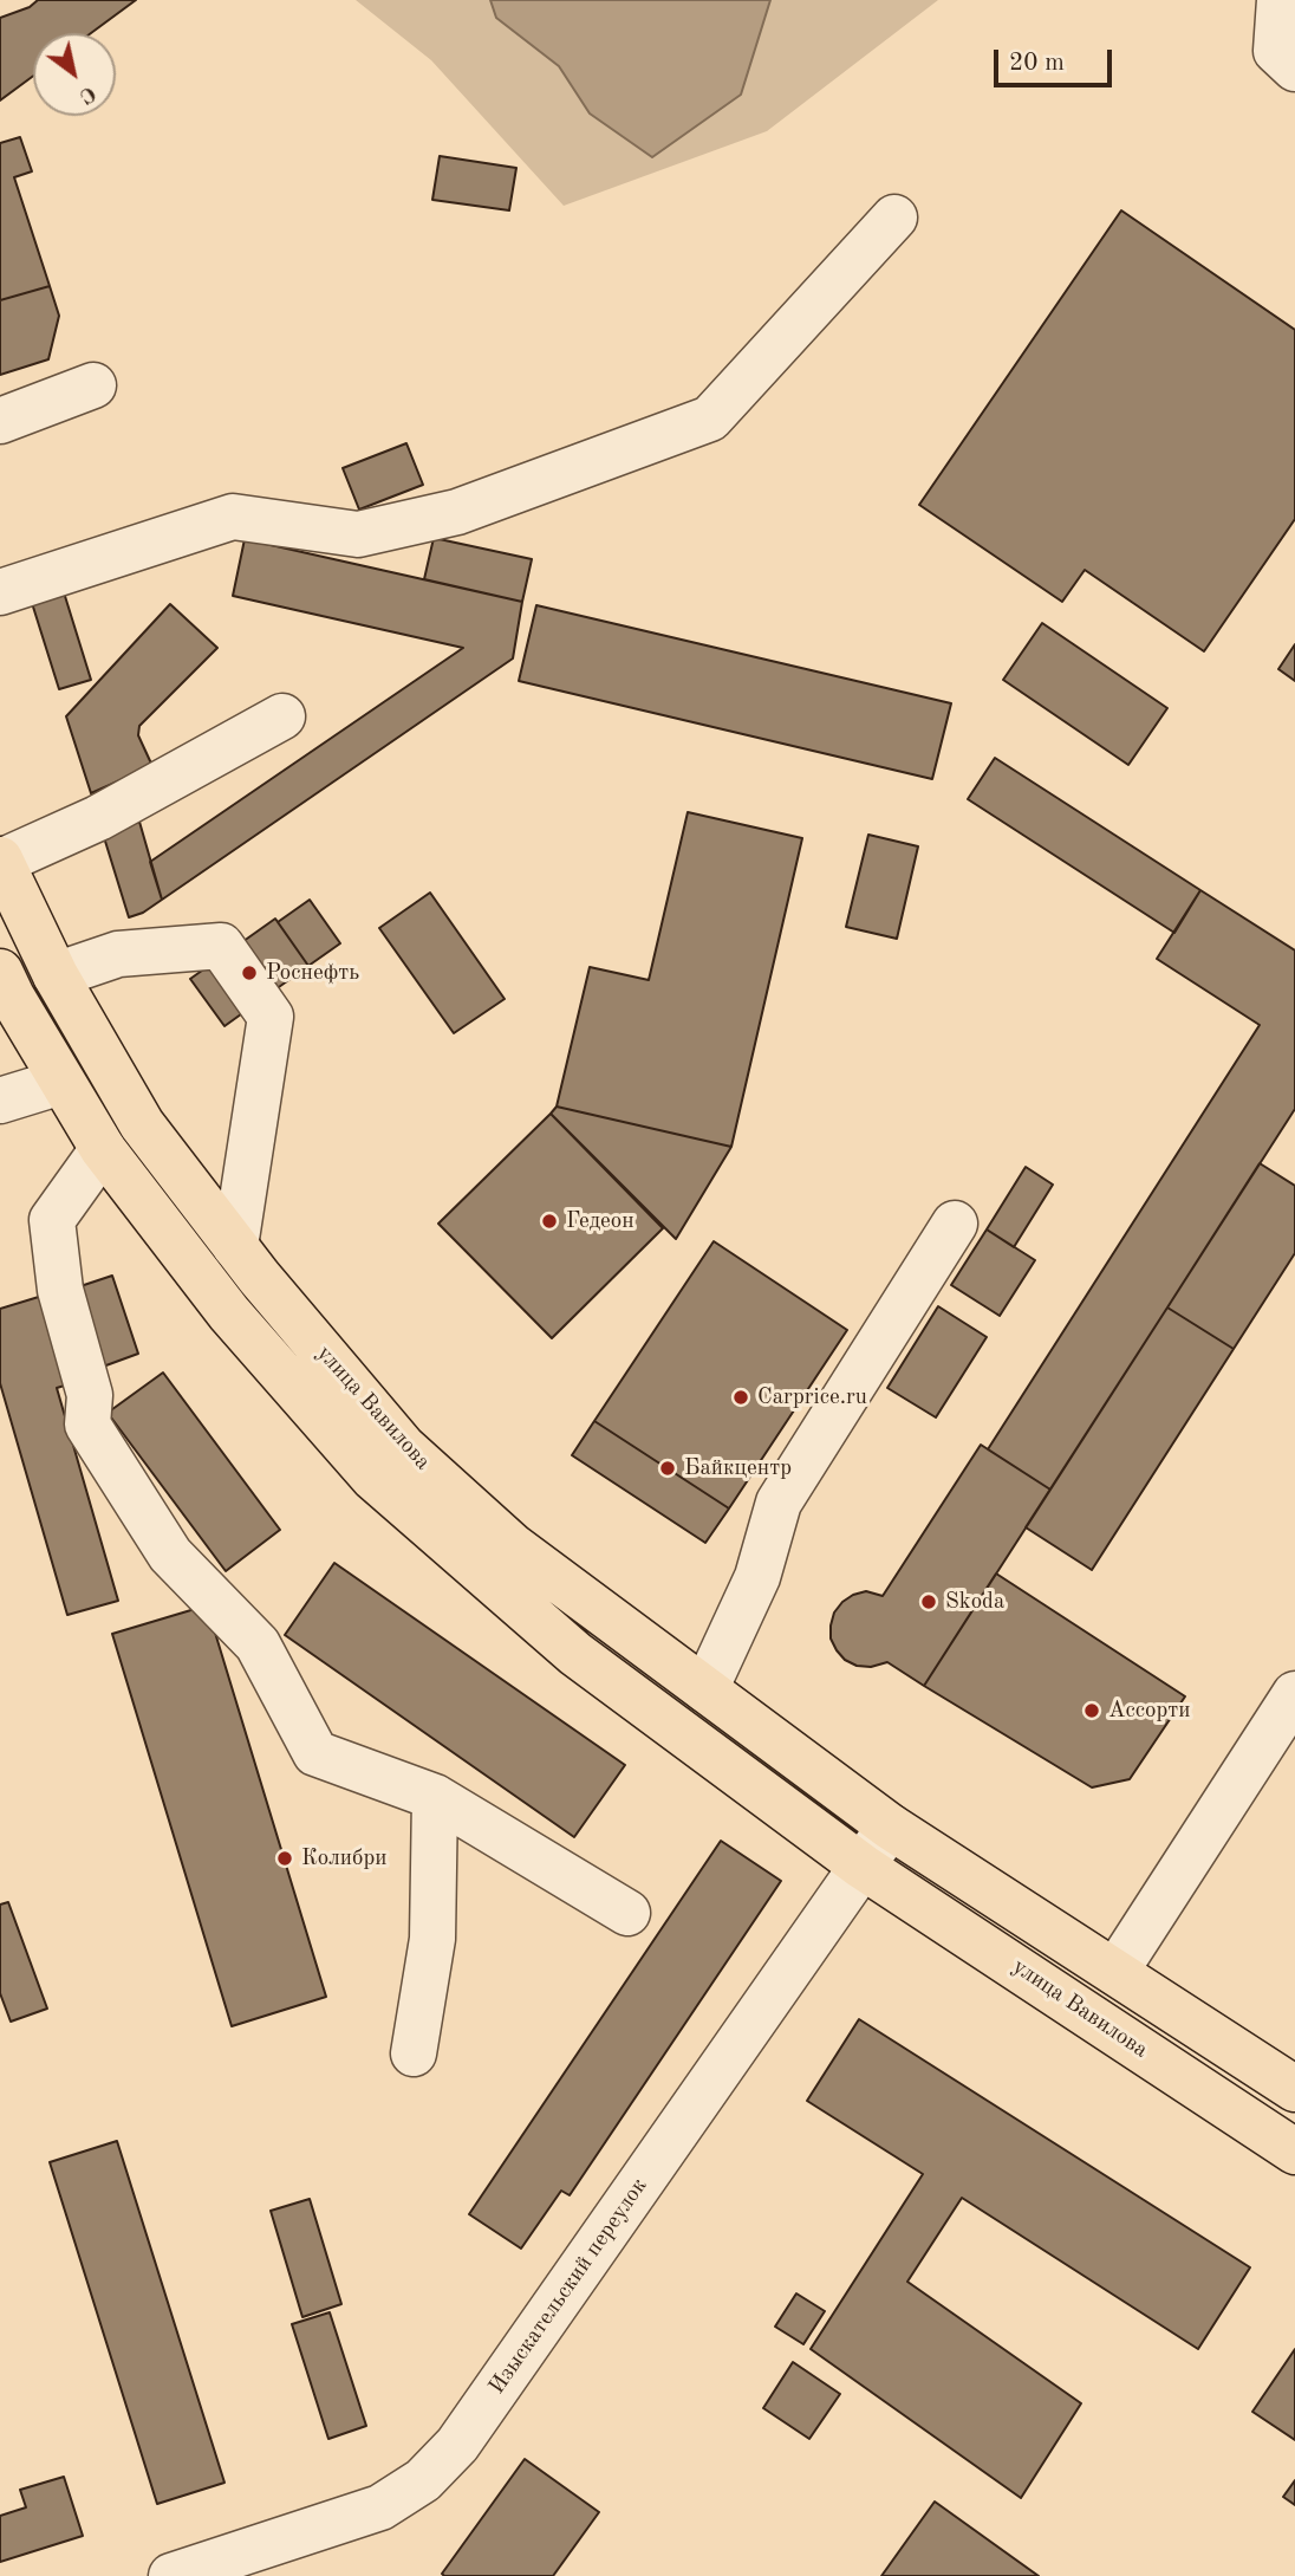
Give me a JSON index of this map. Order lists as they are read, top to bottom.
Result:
{
  "streets": {
    "main road": ["улица Вавилова"],
    "street": ["Изыскательский переулок"]
  },
  "crossings": [
    ["улица Вавилова", "Изыскательский переулок"]
  ],
  "places": [
    "Роснефть",
    "Гедеон",
    "Carprice.ru",
    "Байкцентр",
    "Skoda",
    "Ассорти",
    "Колибри"
  ],
  "scale_bar": "20 m",
  "north": "bottom right"
}
